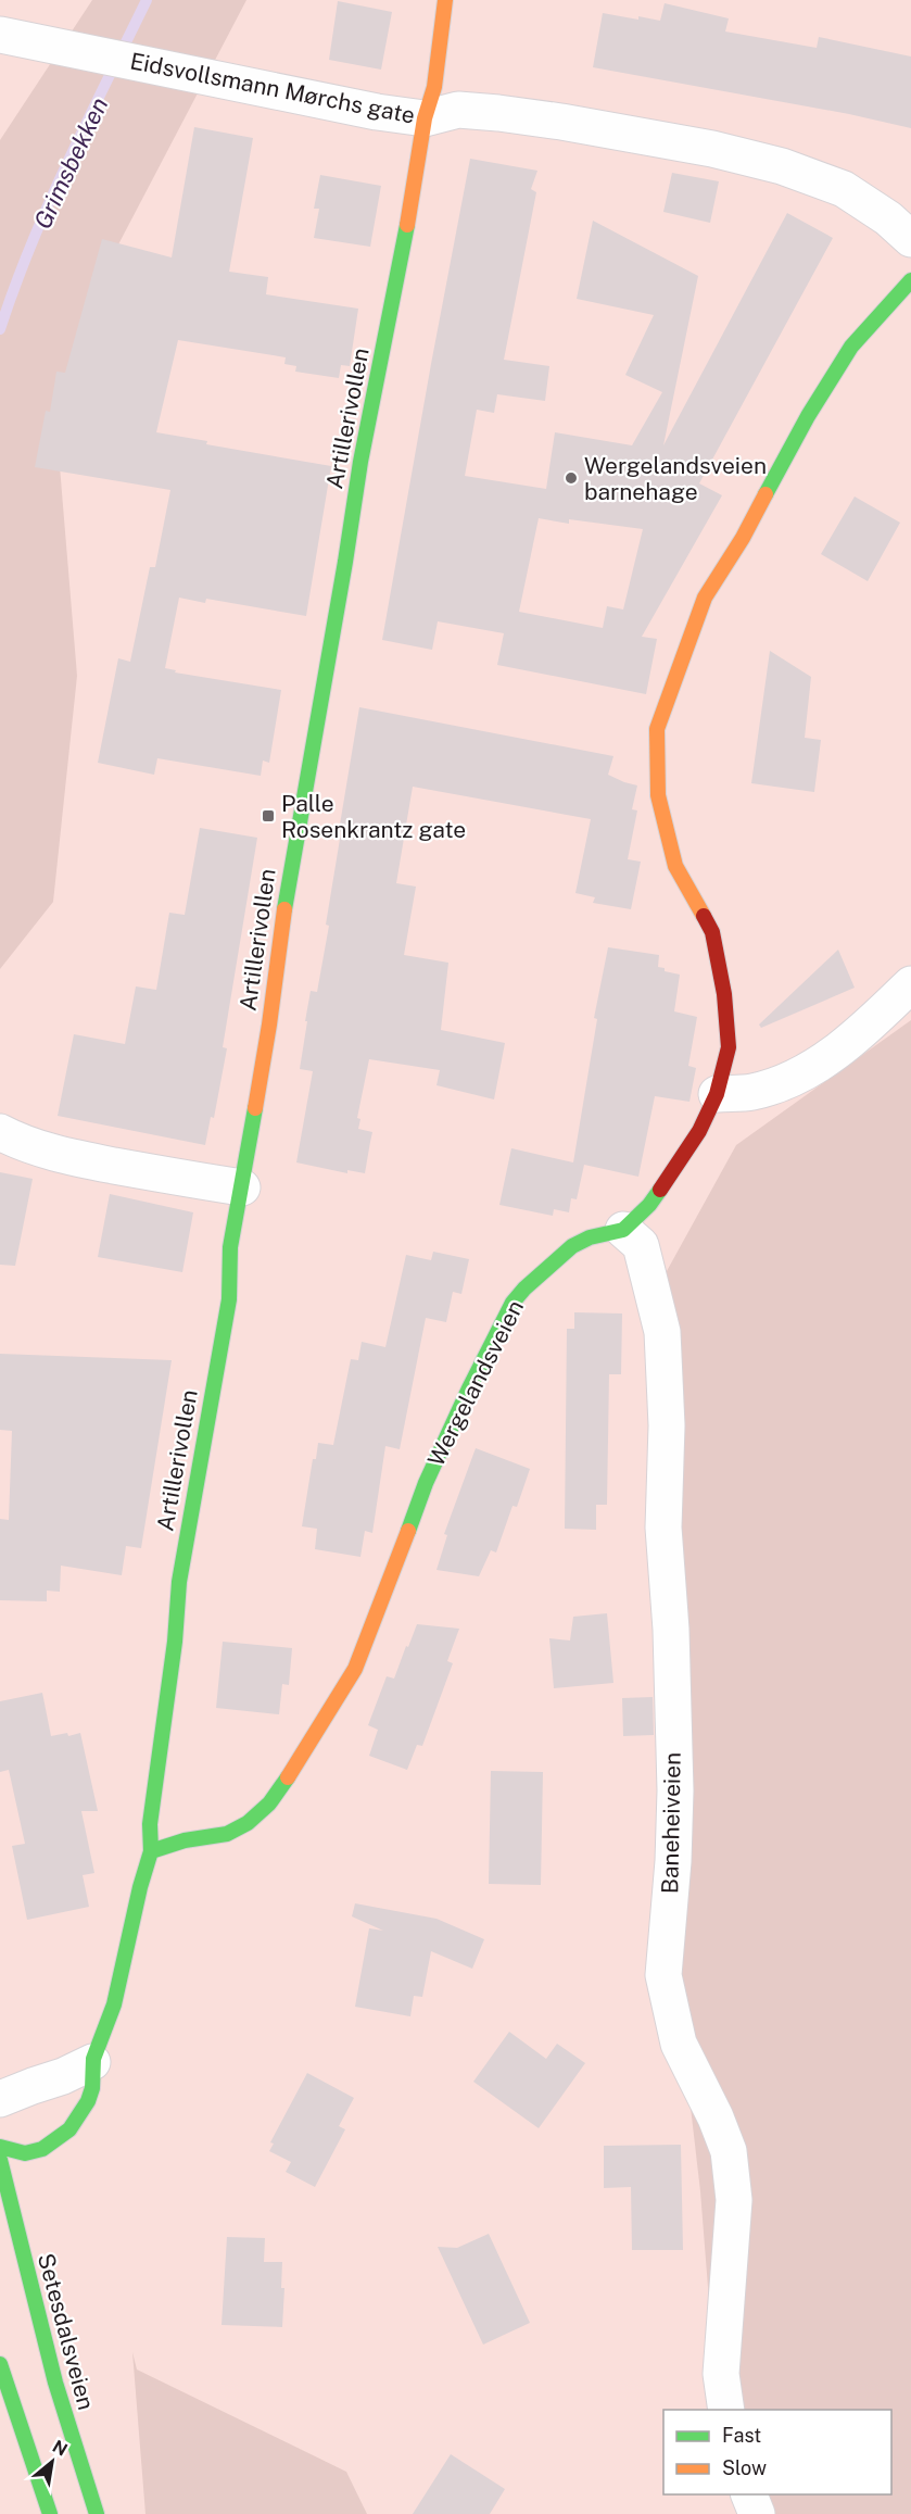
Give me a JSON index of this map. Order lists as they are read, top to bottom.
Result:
{
  "streets": {
    "main road": ["Artillerivollen", "Wergelandsveien", "Setesdalsveien"],
    "street": ["Eidsvollsmann Mørchs gate", "Baneheiveien"]
  },
  "crossings": [
    ["Eidsvollsmann Mørchs gate", "Artillerivollen"],
    ["Artillerivollen", "Wergelandsveien"],
    ["Wergelandsveien", "Baneheiveien"]
  ],
  "water": ["Grimsbekken"],
  "places": {
    "other": ["Wergelandsveien barnehage"],
    "transit": ["Palle Rosenkrantz gate"]
  },
  "legend": ["Fast", "Slow"],
  "north": "top right"
}
